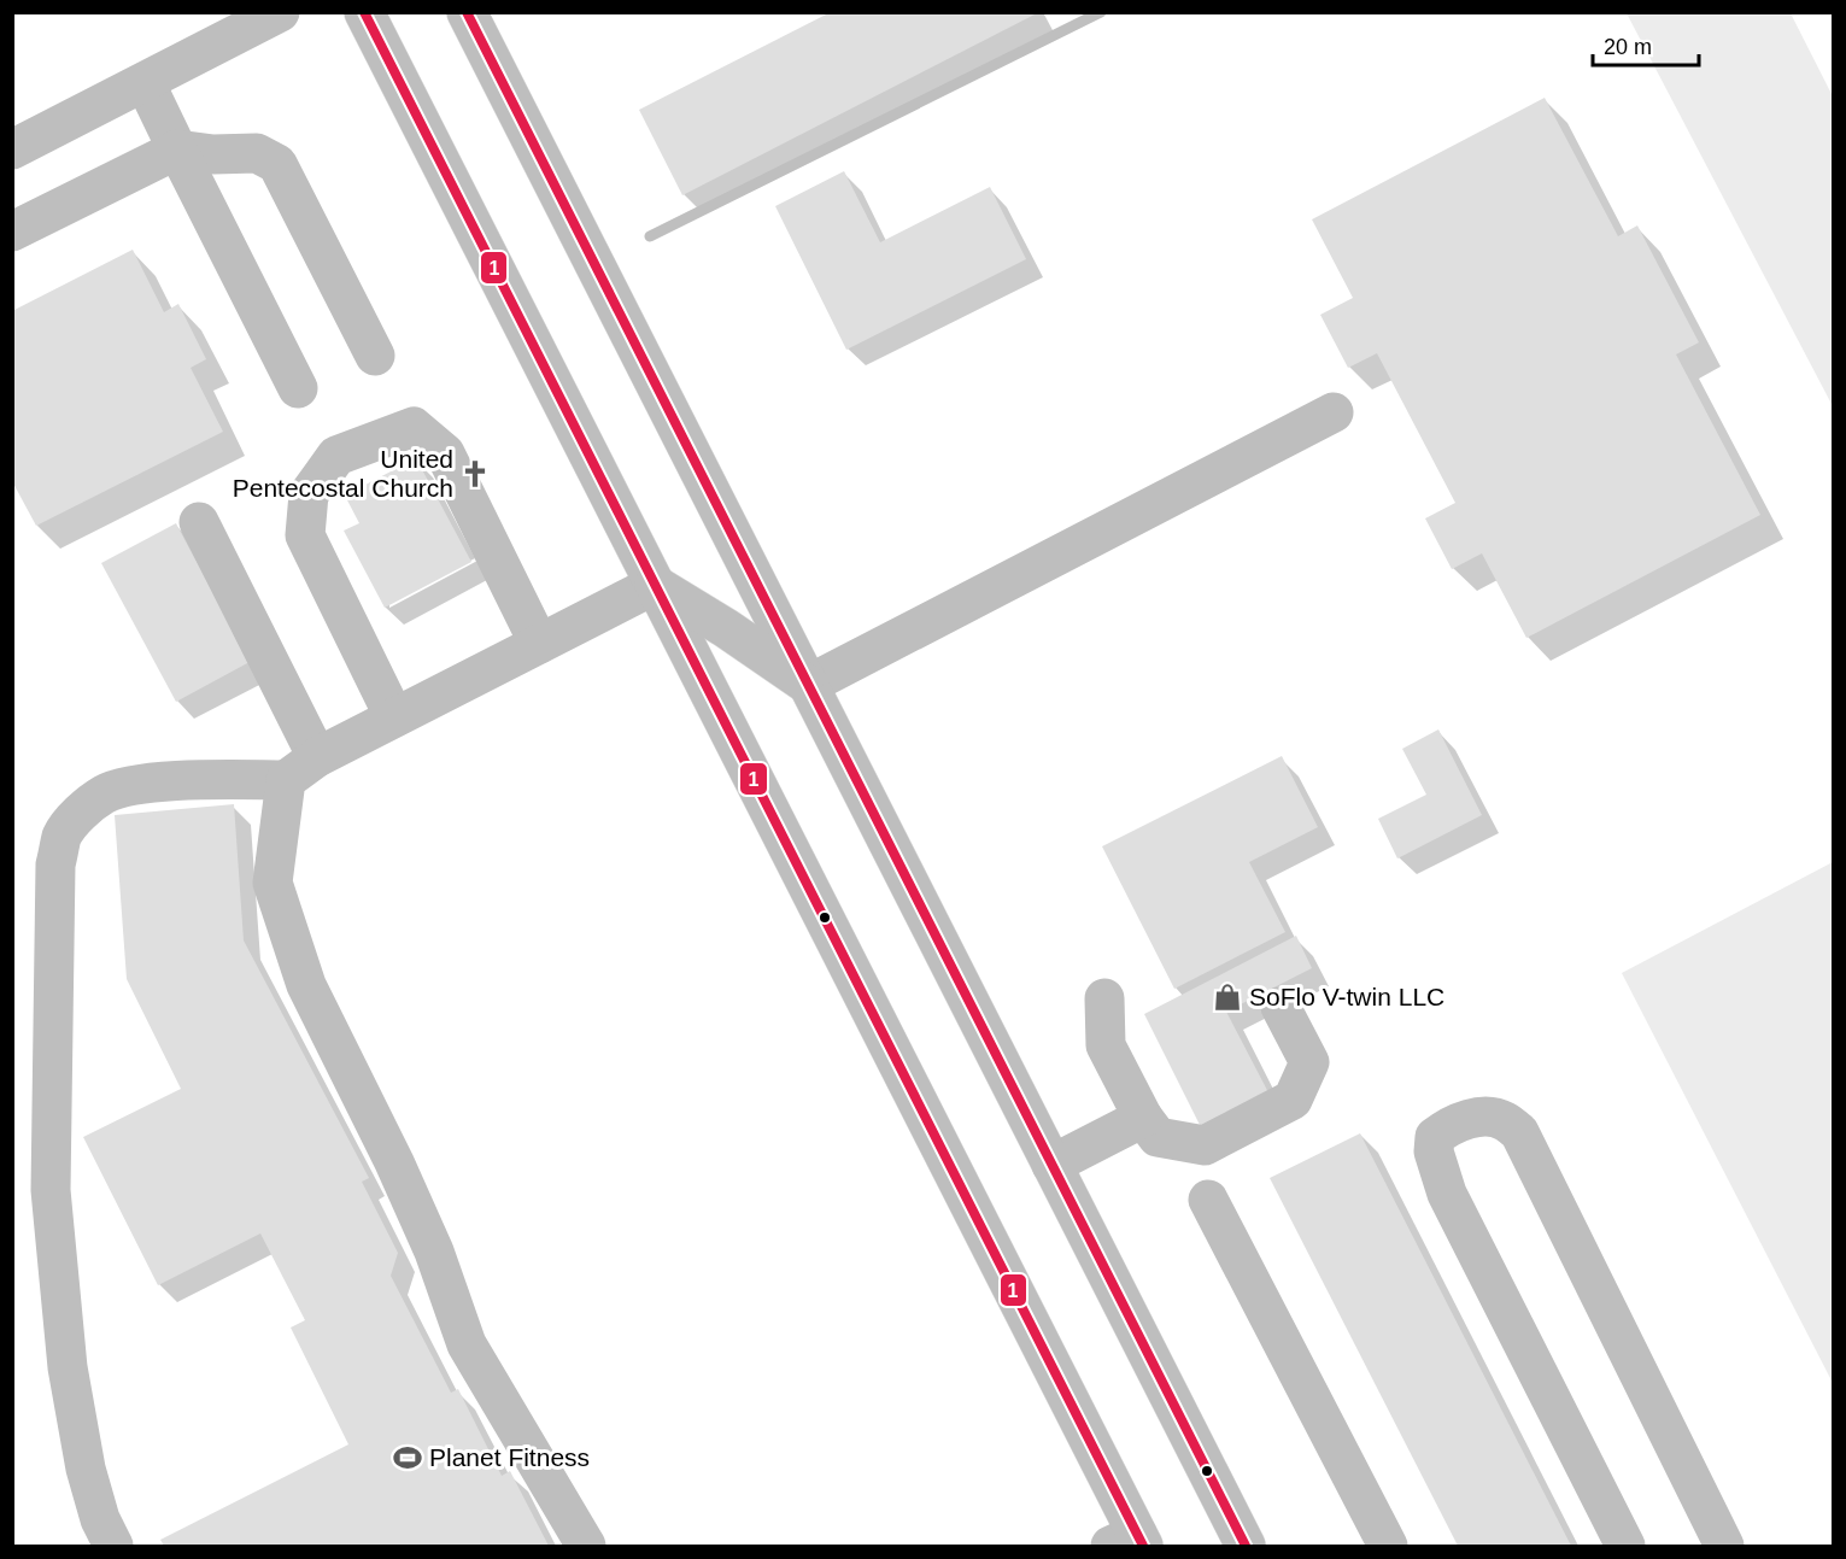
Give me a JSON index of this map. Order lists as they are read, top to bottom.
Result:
{
  "places": {
    "church": ["United Pentecostal Church"],
    "shop": ["SoFlo V-twin LLC"],
    "sports": ["Planet Fitness"]
  },
  "lines": ["transit line 1"],
  "scale_bar": "20 m"
}
